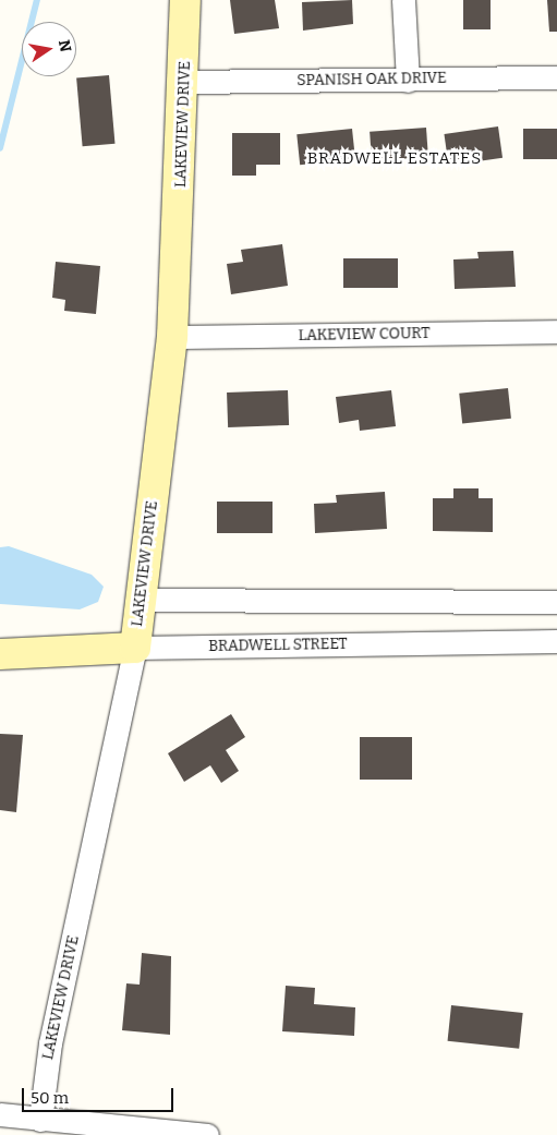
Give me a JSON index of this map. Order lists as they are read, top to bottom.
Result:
{
  "streets": {
    "street": [
      "SPANISH OAK DRIVE",
      "LAKEVIEW DRIVE",
      "LAKEVIEW COURT",
      "BRADWELL STREET"
    ]
  },
  "crossings": [
    ["SPANISH OAK DRIVE", "LAKEVIEW DRIVE"],
    ["LAKEVIEW DRIVE", "LAKEVIEW COURT"],
    ["LAKEVIEW DRIVE", "BRADWELL STREET"]
  ],
  "districts": ["BRADWELL ESTATES"],
  "scale_bar": "50 m",
  "north": "right"
}
